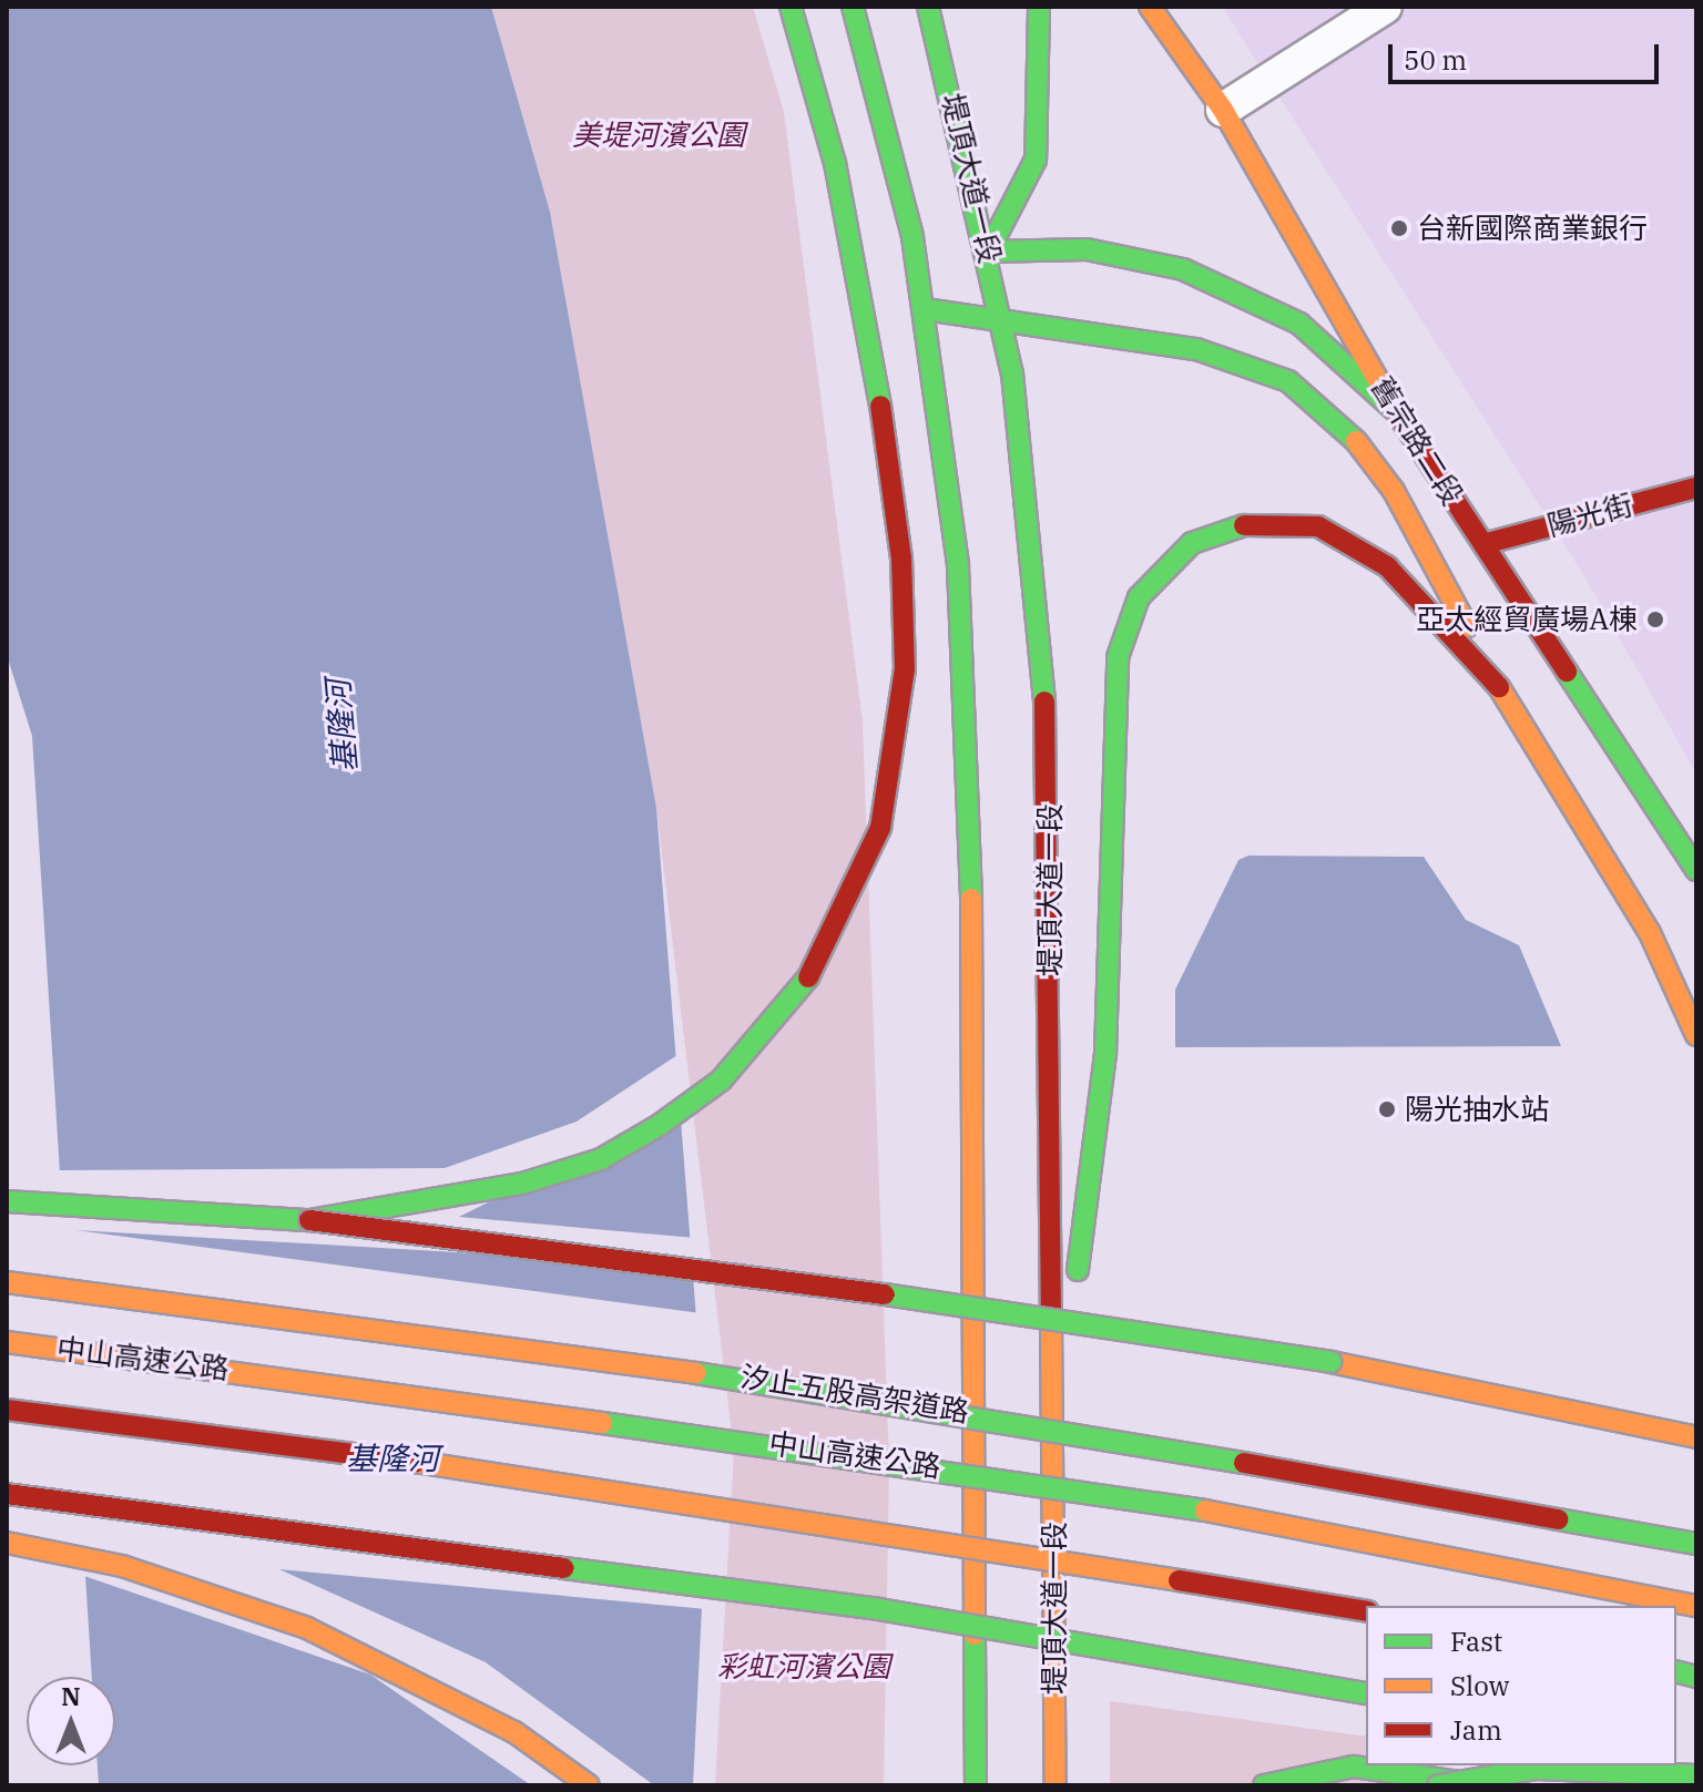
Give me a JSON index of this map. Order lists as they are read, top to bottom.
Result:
{
  "streets": {
    "main road": [
      "堤頂大道一段",
      "舊宗路二段",
      "陽光街",
      "中山高速公路",
      "汐止五股高架道路"
    ]
  },
  "crossings": [
    ["舊宗路二段", "陽光街"]
  ],
  "water": ["基隆河"],
  "parks": ["美堤河濱公園", "彩虹河濱公園"],
  "places": ["台新國際商業銀行", "亞太經貿廣場A棟", "陽光抽水站"],
  "legend": ["Fast", "Slow", "Jam"],
  "scale_bar": "50 m",
  "north": "top"
}
